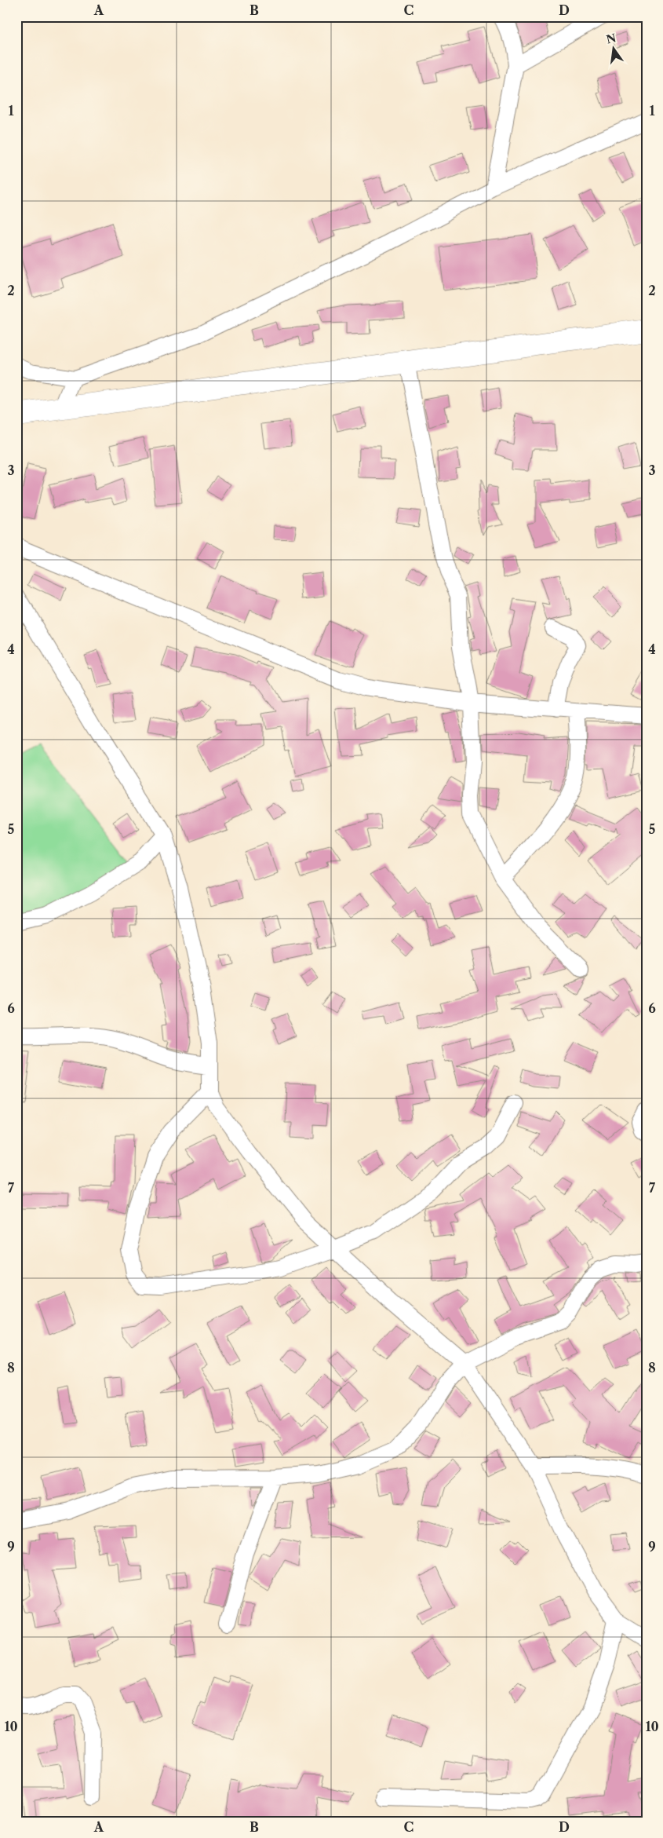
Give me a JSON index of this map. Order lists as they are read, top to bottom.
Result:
{
  "north": "top",
  "grid": {
    "columns": [
      "A",
      "B",
      "C",
      "D"
    ],
    "rows": [
      "1",
      "2",
      "3",
      "4",
      "5",
      "6",
      "7",
      "8",
      "9",
      "10"
    ]
  }
}
